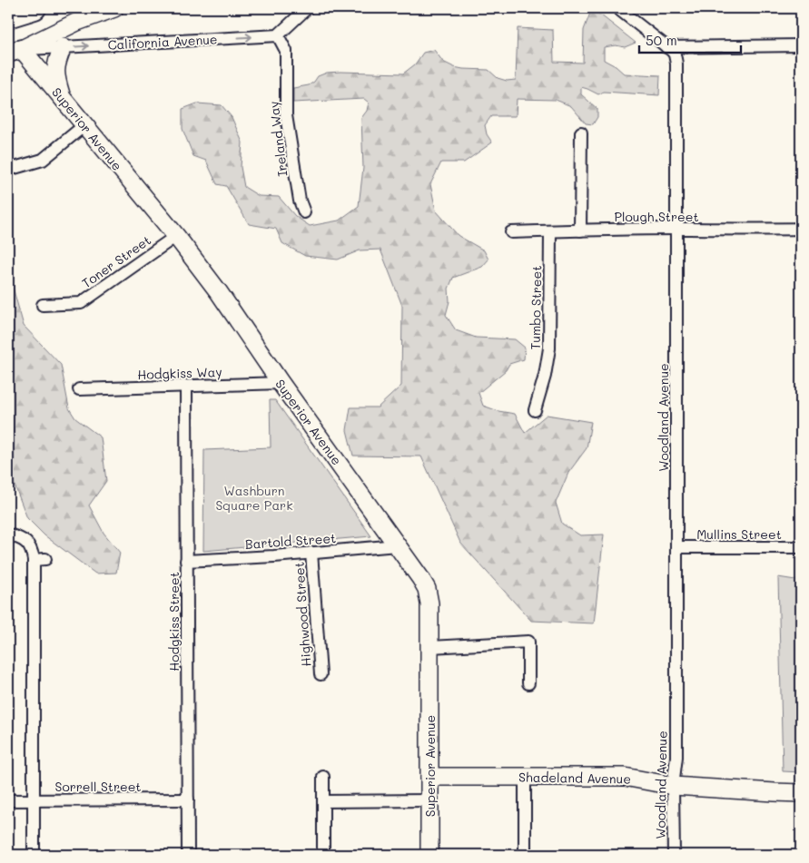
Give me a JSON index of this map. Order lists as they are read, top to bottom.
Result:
{
  "streets": {
    "street": [
      "California Avenue",
      "Superior Avenue",
      "Ireland Way",
      "Plough Street",
      "Toner Street",
      "Tumbo Street",
      "Hodgkiss Way",
      "Woodland Avenue",
      "Mullins Street",
      "Bartold Street",
      "Highwood Street",
      "Hodgkiss Street",
      "Shadeland Avenue",
      "Sorrell Street"
    ]
  },
  "crossings": [
    ["California Avenue", "Superior Avenue"],
    ["California Avenue", "Ireland Way"],
    ["Superior Avenue", "Toner Street"],
    ["Superior Avenue", "Hodgkiss Way"],
    ["Superior Avenue", "Bartold Street"],
    ["Superior Avenue", "Shadeland Avenue"],
    ["Plough Street", "Tumbo Street"],
    ["Plough Street", "Woodland Avenue"],
    ["Hodgkiss Way", "Hodgkiss Street"],
    ["Woodland Avenue", "Mullins Street"],
    ["Woodland Avenue", "Shadeland Avenue"],
    ["Bartold Street", "Highwood Street"],
    ["Bartold Street", "Hodgkiss Street"],
    ["Hodgkiss Street", "Sorrell Street"]
  ],
  "one_way": ["California Avenue"],
  "parks": ["Washburn Square Park"],
  "scale_bar": "50 m"
}
